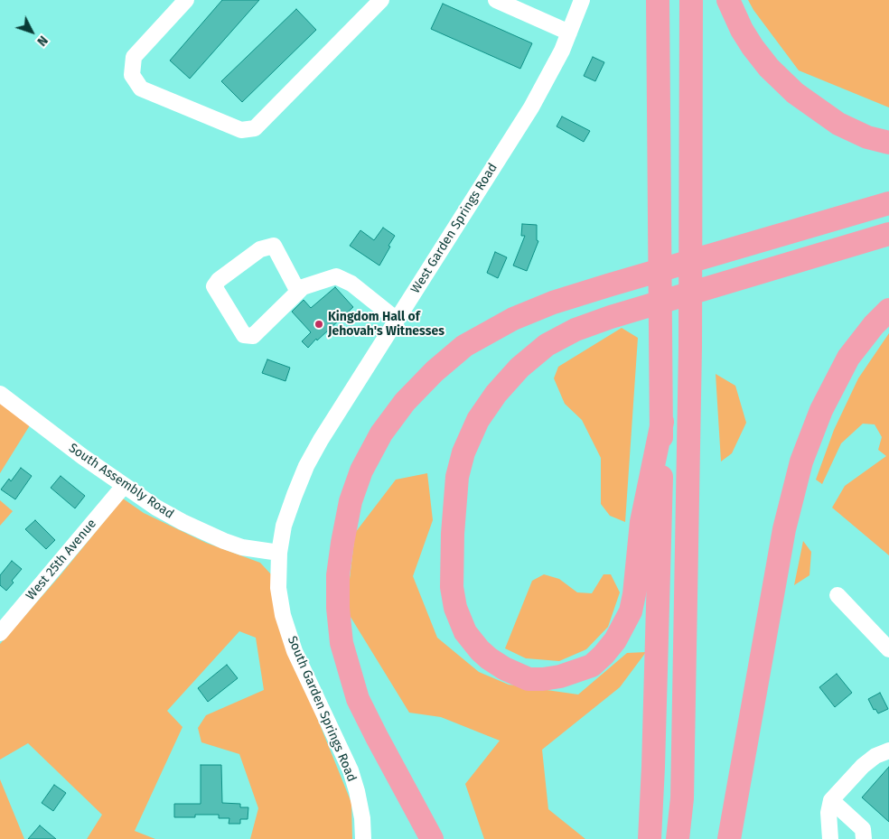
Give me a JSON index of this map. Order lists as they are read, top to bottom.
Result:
{
  "streets": {
    "street": [
      "West Garden Springs Road",
      "South Assembly Road",
      "West 25th Avenue",
      "South Garden Springs Road"
    ]
  },
  "crossings": [
    ["West Garden Springs Road", "South Assembly Road"],
    ["West Garden Springs Road", "South Garden Springs Road"],
    ["South Assembly Road", "West 25th Avenue"],
    ["South Assembly Road", "South Garden Springs Road"]
  ],
  "places": ["Kingdom Hall of Jehovah's Witnesses"],
  "north": "bottom right"
}
